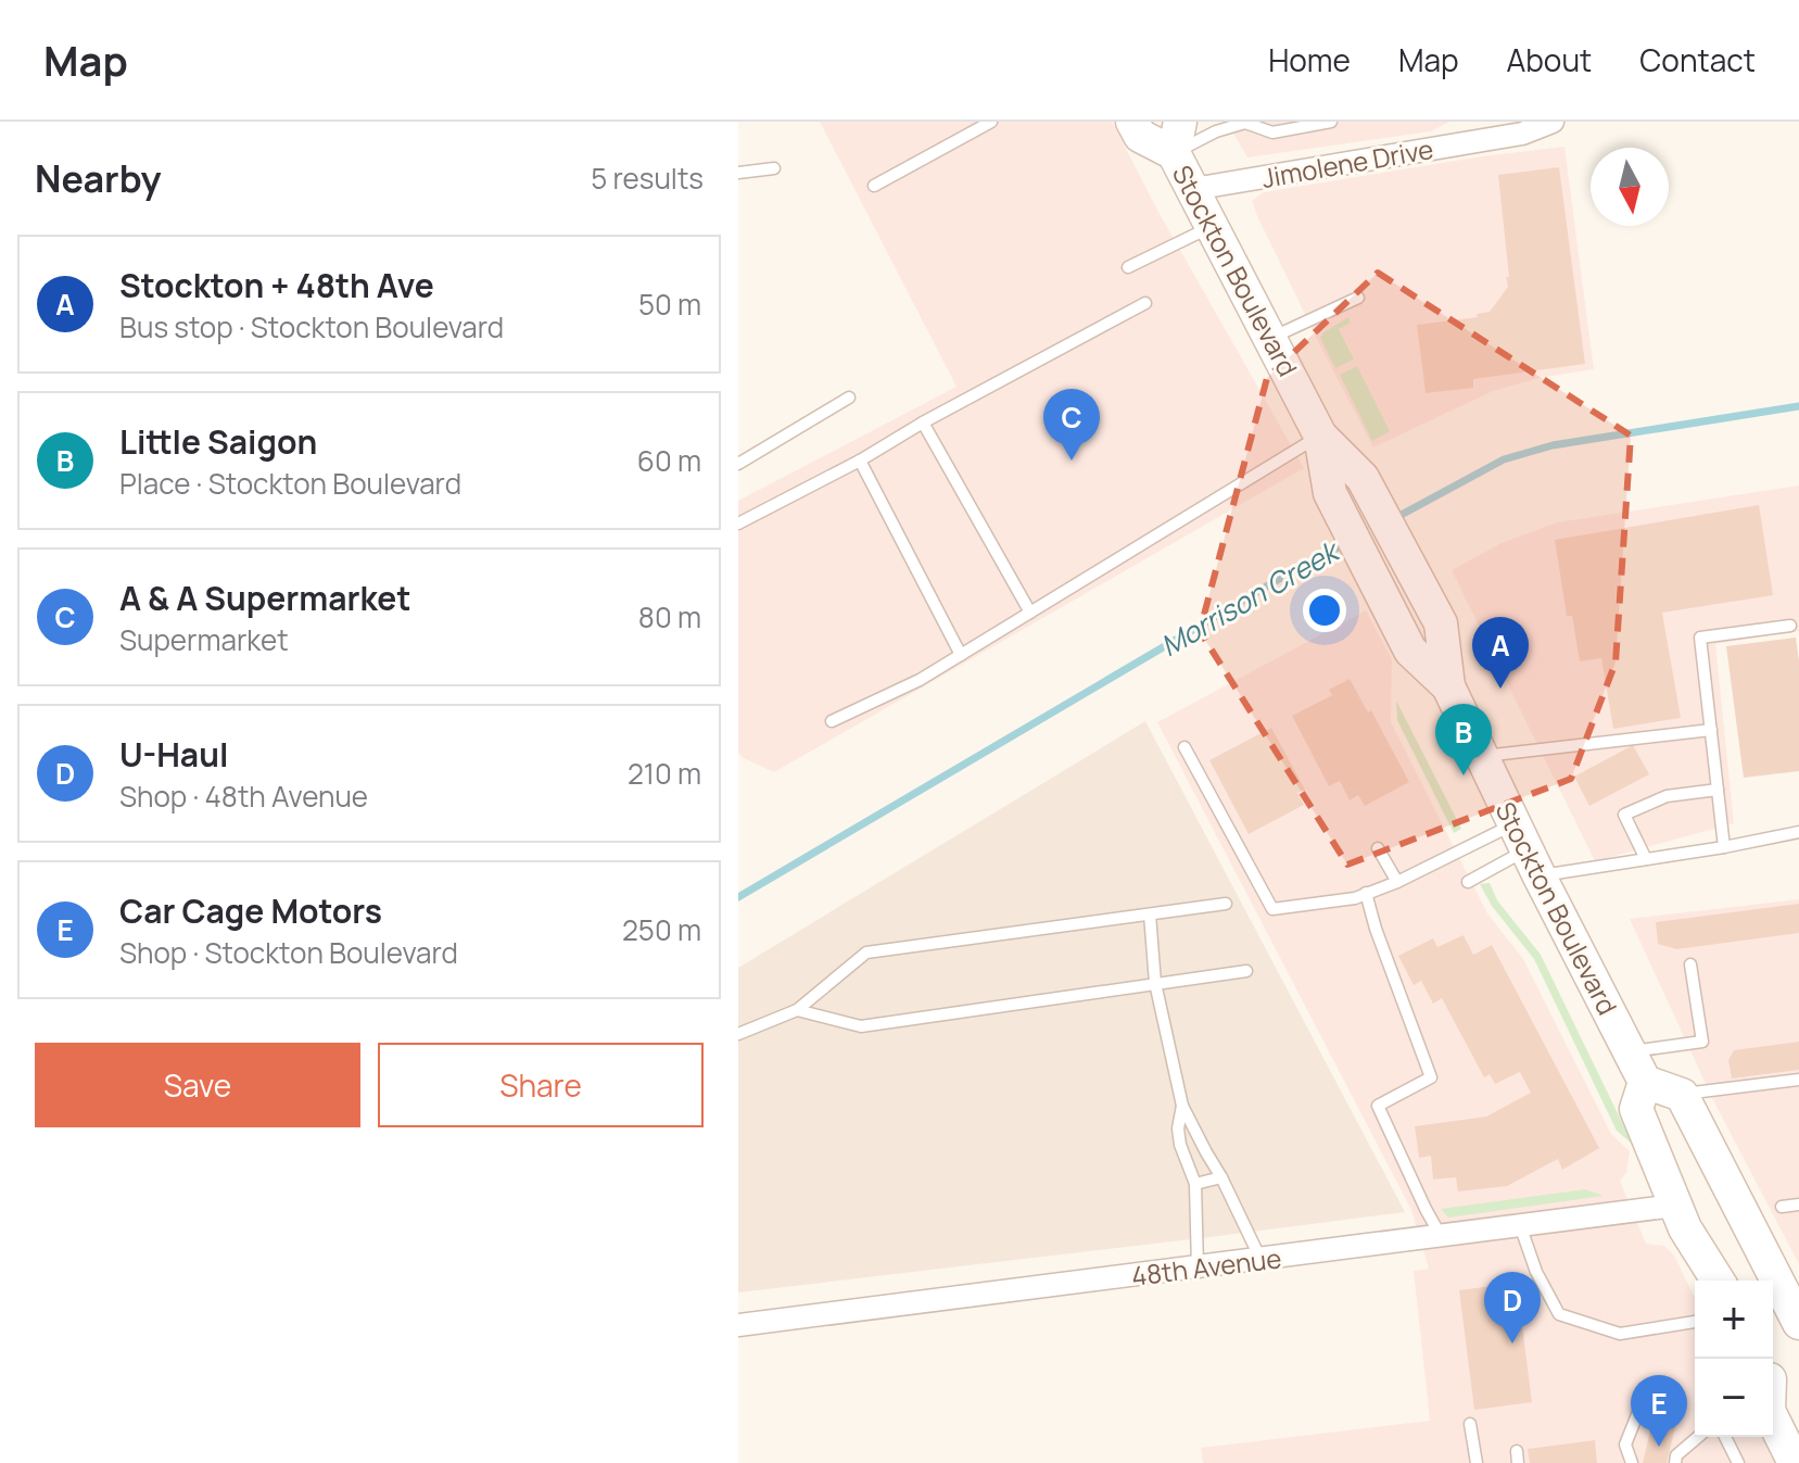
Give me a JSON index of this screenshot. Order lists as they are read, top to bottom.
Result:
{
  "streets": {
    "main road": ["Stockton Boulevard"],
    "street": ["Jimolene Drive", "48th Avenue"]
  },
  "crossings": [
    ["Jimolene Drive", "Stockton Boulevard"]
  ],
  "water": ["Morrison Creek"],
  "north": "bottom",
  "page": {
    "header": "Map",
    "nav": [
      "Home",
      "Map",
      "About",
      "Contact"
    ],
    "heading": ["Nearby", "5 results"],
    "list": [
      {
        "mark": "A",
        "name": "Stockton + 48th Ave",
        "note": "Bus stop · Stockton Boulevard",
        "value": "50 m"
      },
      {
        "mark": "B",
        "name": "Little Saigon",
        "note": "Place · Stockton Boulevard",
        "value": "60 m"
      },
      {
        "mark": "C",
        "name": "A & A Supermarket",
        "note": "Supermarket",
        "value": "80 m"
      },
      {
        "mark": "D",
        "name": "U-Haul",
        "note": "Shop · 48th Avenue",
        "value": "210 m"
      },
      {
        "mark": "E",
        "name": "Car Cage Motors",
        "note": "Shop · Stockton Boulevard",
        "value": "250 m"
      }
    ],
    "pins": [
      "C",
      "A",
      "B",
      "D",
      "E"
    ],
    "buttons": ["Save", "Share"],
    "map_buttons": ["+", "−"]
  }
}
